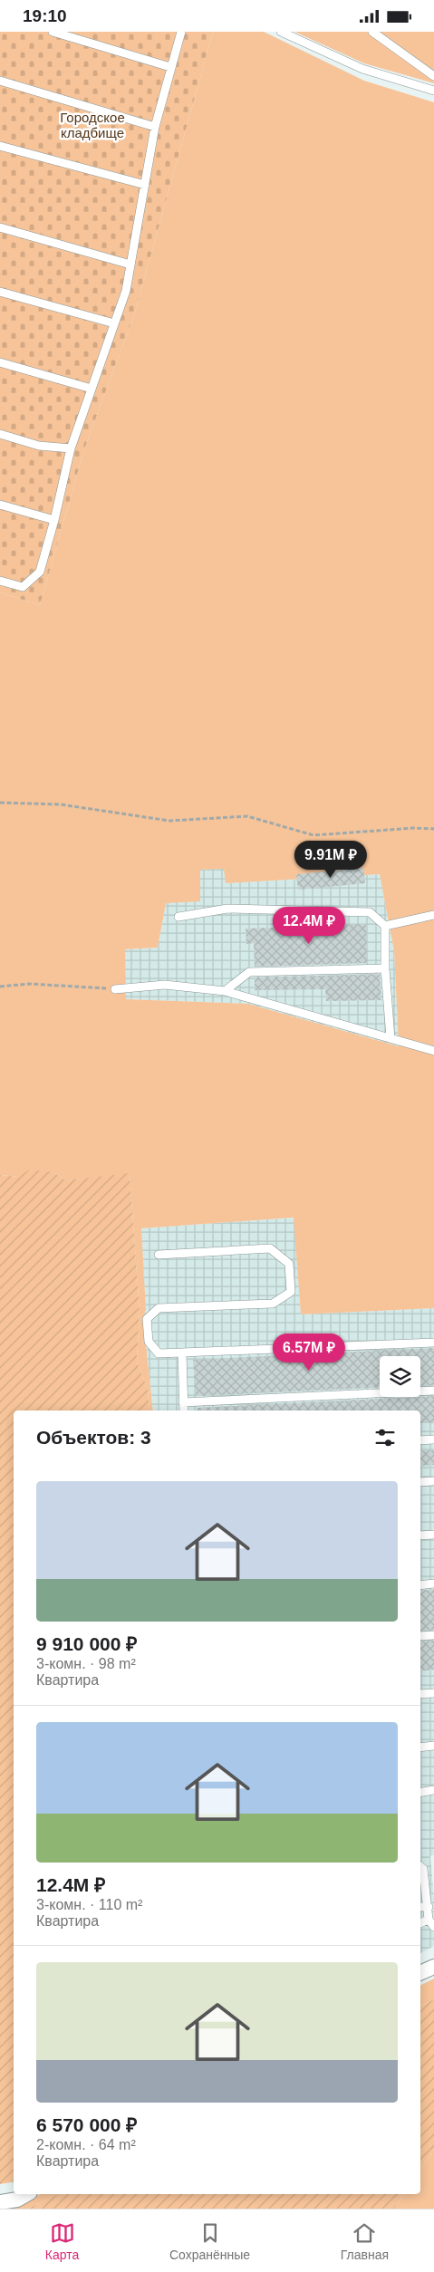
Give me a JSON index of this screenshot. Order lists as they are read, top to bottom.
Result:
{
  "parks": ["Городское кладбище"],
  "page": {
    "status": "19:10",
    "price": ["9.91M ₽", "12.4M ₽", "6.57M ₽"],
    "heading": "Объектов: 3",
    "list": [
      {
        "name": "9 910 000 ₽",
        "note": "3-комн. · 98 m² · Квартира"
      },
      {
        "name": "12.4M ₽",
        "note": "3-комн. · 110 m² · Квартира"
      },
      {
        "name": "6 570 000 ₽",
        "note": "2-комн. · 64 m² · Квартира"
      }
    ],
    "tabs": ["Карта", "Сохранённые", "Главная"]
  }
}
